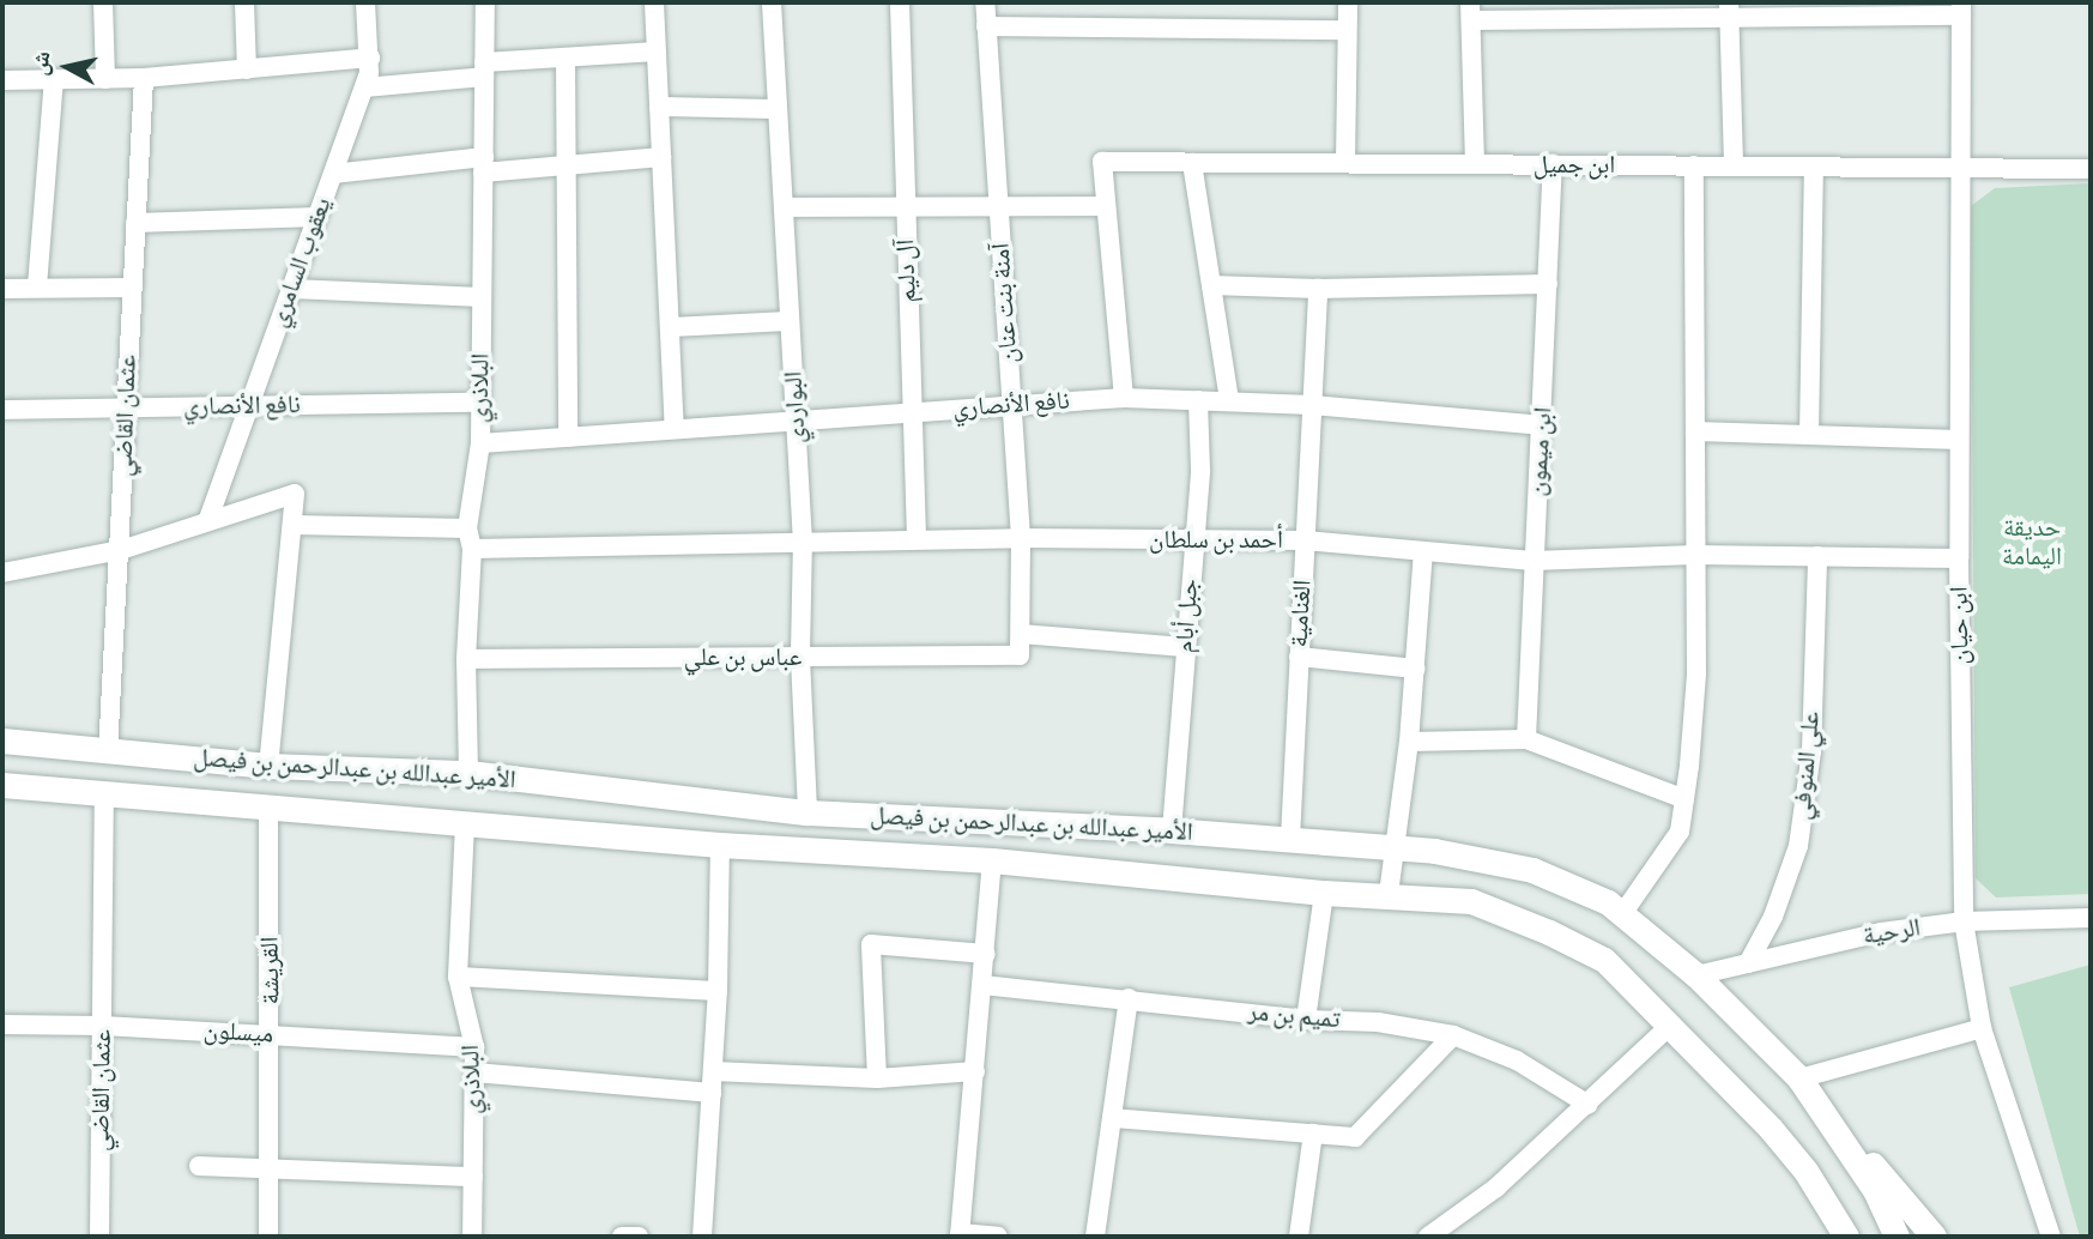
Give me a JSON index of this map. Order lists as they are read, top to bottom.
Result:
{
  "streets": {
    "main road": ["الأمير عبدالله بن عبدالرحمن بن فيصل"],
    "street": [
      "ابن جميل",
      "يعقوب السامري",
      "آل دليم",
      "آمنة بنت عنان",
      "البلاذري",
      "نافع الأنصاري",
      "البواردي",
      "عثمان القاضي",
      "ابن ميمون",
      "أحمد بن سلطان",
      "الغنامية",
      "جبل أبام",
      "ابن حيان",
      "عباس بن علي",
      "علي المنوفي",
      "الرحية",
      "القريشة",
      "تميم بن مر",
      "ميسلون"
    ]
  },
  "crossings": [
    ["ابن جميل", "نافع الأنصاري"],
    ["ابن جميل", "ابن ميمون"],
    ["ابن جميل", "ابن حيان"],
    ["يعقوب السامري", "نافع الأنصاري"],
    ["آل دليم", "نافع الأنصاري"],
    ["آل دليم", "أحمد بن سلطان"],
    ["آمنة بنت عنان", "نافع الأنصاري"],
    ["آمنة بنت عنان", "أحمد بن سلطان"],
    ["آمنة بنت عنان", "عباس بن علي"],
    ["البلاذري", "نافع الأنصاري"],
    ["البلاذري", "أحمد بن سلطان"],
    ["البلاذري", "عباس بن علي"],
    ["البلاذري", "الأمير عبدالله بن عبدالرحمن بن فيصل"],
    ["البلاذري", "ميسلون"],
    ["نافع الأنصاري", "البواردي"],
    ["نافع الأنصاري", "عثمان القاضي"],
    ["نافع الأنصاري", "ابن ميمون"],
    ["نافع الأنصاري", "الغنامية"],
    ["نافع الأنصاري", "جبل أبام"],
    ["البواردي", "أحمد بن سلطان"],
    ["البواردي", "عباس بن علي"],
    ["البواردي", "الأمير عبدالله بن عبدالرحمن بن فيصل"],
    ["عثمان القاضي", "الأمير عبدالله بن عبدالرحمن بن فيصل"],
    ["عثمان القاضي", "ميسلون"],
    ["ابن ميمون", "أحمد بن سلطان"],
    ["أحمد بن سلطان", "الغنامية"],
    ["أحمد بن سلطان", "جبل أبام"],
    ["أحمد بن سلطان", "ابن حيان"],
    ["أحمد بن سلطان", "علي المنوفي"],
    ["الغنامية", "الأمير عبدالله بن عبدالرحمن بن فيصل"],
    ["جبل أبام", "الأمير عبدالله بن عبدالرحمن بن فيصل"],
    ["ابن حيان", "الرحية"],
    ["علي المنوفي", "الرحية"],
    ["الأمير عبدالله بن عبدالرحمن بن فيصل", "الرحية"],
    ["الأمير عبدالله بن عبدالرحمن بن فيصل", "القريشة"],
    ["القريشة", "ميسلون"]
  ],
  "parks": ["حديقة اليمامة"],
  "north": "left"
}
